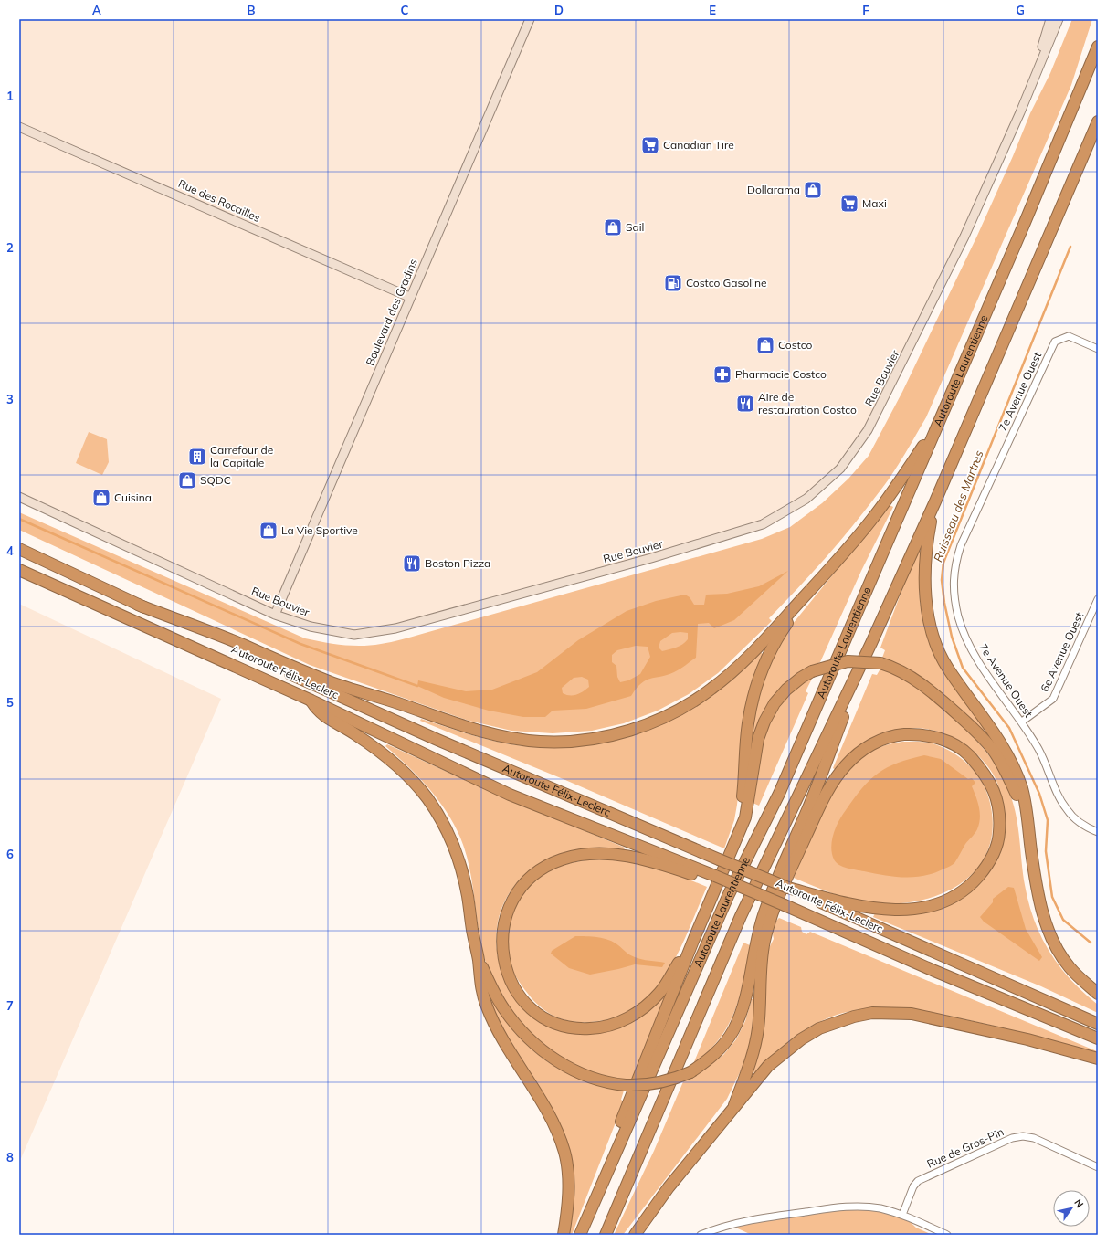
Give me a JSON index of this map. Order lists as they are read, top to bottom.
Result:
{
  "streets": {
    "highway": ["Autoroute Laurentienne", "Autoroute Félix-Leclerc"],
    "street": [
      "Rue des Rocailles",
      "Boulevard des Gradins",
      "Rue Bouvier",
      "7e Avenue Ouest",
      "6e Avenue Ouest",
      "Rue de Gros-Pin"
    ]
  },
  "crossings": [
    ["Rue des Rocailles", "Boulevard des Gradins"],
    ["Boulevard des Gradins", "Rue Bouvier"],
    ["7e Avenue Ouest", "6e Avenue Ouest"]
  ],
  "water": ["Ruisseau des Martres"],
  "places": {
    "supermarket": ["Canadian Tire", "Maxi"],
    "shop": [
      "Dollarama",
      "Sail",
      "Costco",
      "SQDC",
      "Cuisina",
      "La Vie Sportive"
    ],
    "fuel station": ["Costco Gasoline"],
    "pharmacy": ["Pharmacie Costco"],
    "restaurant": ["Aire de restauration Costco", "Boston Pizza"],
    "building": ["Carrefour de la Capitale"]
  },
  "north": "top right",
  "grid": {
    "columns": [
      "A",
      "B",
      "C",
      "D",
      "E",
      "F",
      "G"
    ],
    "rows": [
      "1",
      "2",
      "3",
      "4",
      "5",
      "6",
      "7",
      "8"
    ]
  }
}
